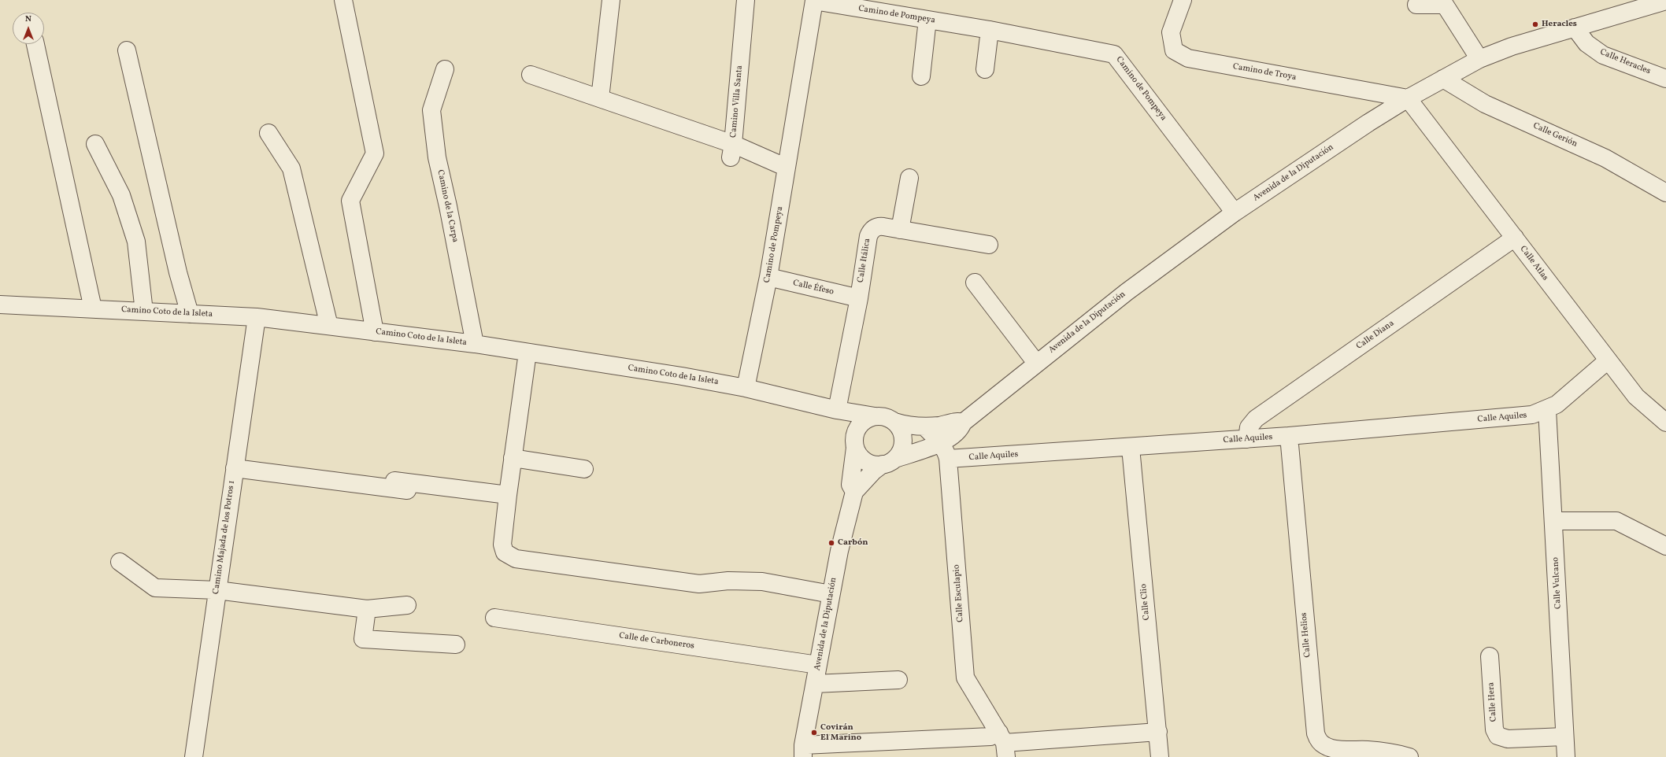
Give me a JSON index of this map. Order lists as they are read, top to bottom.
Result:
{
  "streets": {
    "street": [
      "Camino de Pompeya",
      "Calle Heracles",
      "Camino de Troya",
      "Camino Villa Santa",
      "Calle Gerión",
      "Avenida de la Diputación",
      "Camino de la Carpa",
      "Calle Itálica",
      "Calle Atlas",
      "Calle Éfeso",
      "Camino Coto de la Isleta",
      "Calle Diana",
      "Calle Aquiles",
      "Camino Majada de los Potros 1",
      "Calle Vulcano",
      "Calle Esculapio",
      "Calle Clio",
      "Calle Helios",
      "Calle de Carboneros",
      "Calle Hera"
    ]
  },
  "crossings": [
    ["Camino de Pompeya", "Camino Villa Santa"],
    ["Camino de Pompeya", "Avenida de la Diputación"],
    ["Camino de Pompeya", "Calle Éfeso"],
    ["Camino de Pompeya", "Camino Coto de la Isleta"],
    ["Calle Heracles", "Avenida de la Diputación"],
    ["Camino de Troya", "Avenida de la Diputación"],
    ["Camino de Troya", "Calle Atlas"],
    ["Calle Gerión", "Avenida de la Diputación"],
    ["Avenida de la Diputación", "Calle Atlas"],
    ["Avenida de la Diputación", "Camino Coto de la Isleta"],
    ["Avenida de la Diputación", "Calle Esculapio"],
    ["Avenida de la Diputación", "Calle de Carboneros"],
    ["Camino de la Carpa", "Camino Coto de la Isleta"],
    ["Calle Itálica", "Calle Éfeso"],
    ["Calle Itálica", "Camino Coto de la Isleta"],
    ["Calle Atlas", "Calle Diana"],
    ["Calle Atlas", "Calle Aquiles"],
    ["Camino Coto de la Isleta", "Camino Majada de los Potros 1"],
    ["Calle Diana", "Calle Aquiles"],
    ["Calle Aquiles", "Calle Vulcano"],
    ["Calle Aquiles", "Calle Esculapio"],
    ["Calle Aquiles", "Calle Clio"],
    ["Calle Aquiles", "Calle Helios"],
    ["Calle Vulcano", "Calle Hera"]
  ],
  "places": ["Heracles", "Carbón", "Covirán El Marino"],
  "north": "top"
}
